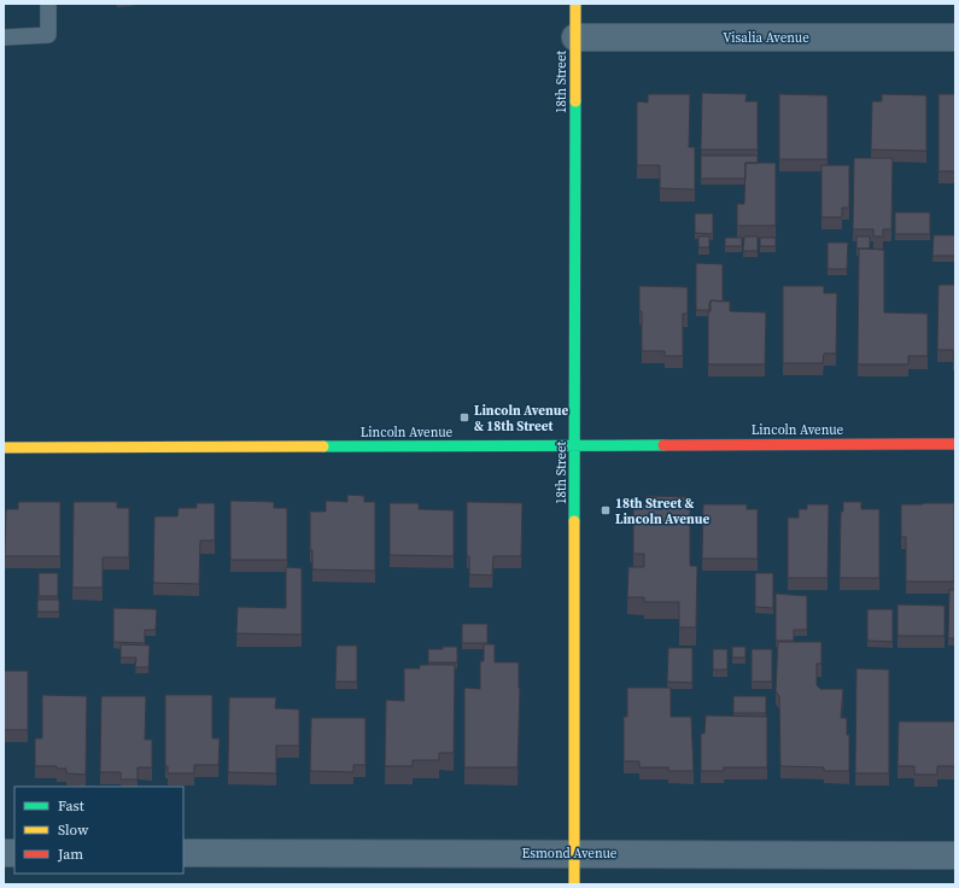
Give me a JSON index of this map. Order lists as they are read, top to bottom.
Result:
{
  "streets": {
    "street": [
      "Visalia Avenue",
      "18th Street",
      "Lincoln Avenue",
      "Esmond Avenue"
    ]
  },
  "crossings": [
    ["Visalia Avenue", "18th Street"],
    ["18th Street", "Lincoln Avenue"],
    ["18th Street", "Esmond Avenue"]
  ],
  "places": {
    "transit": ["Lincoln Avenue & 18th Street", "18th Street & Lincoln Avenue"]
  },
  "legend": ["Fast", "Slow", "Jam"]
}
